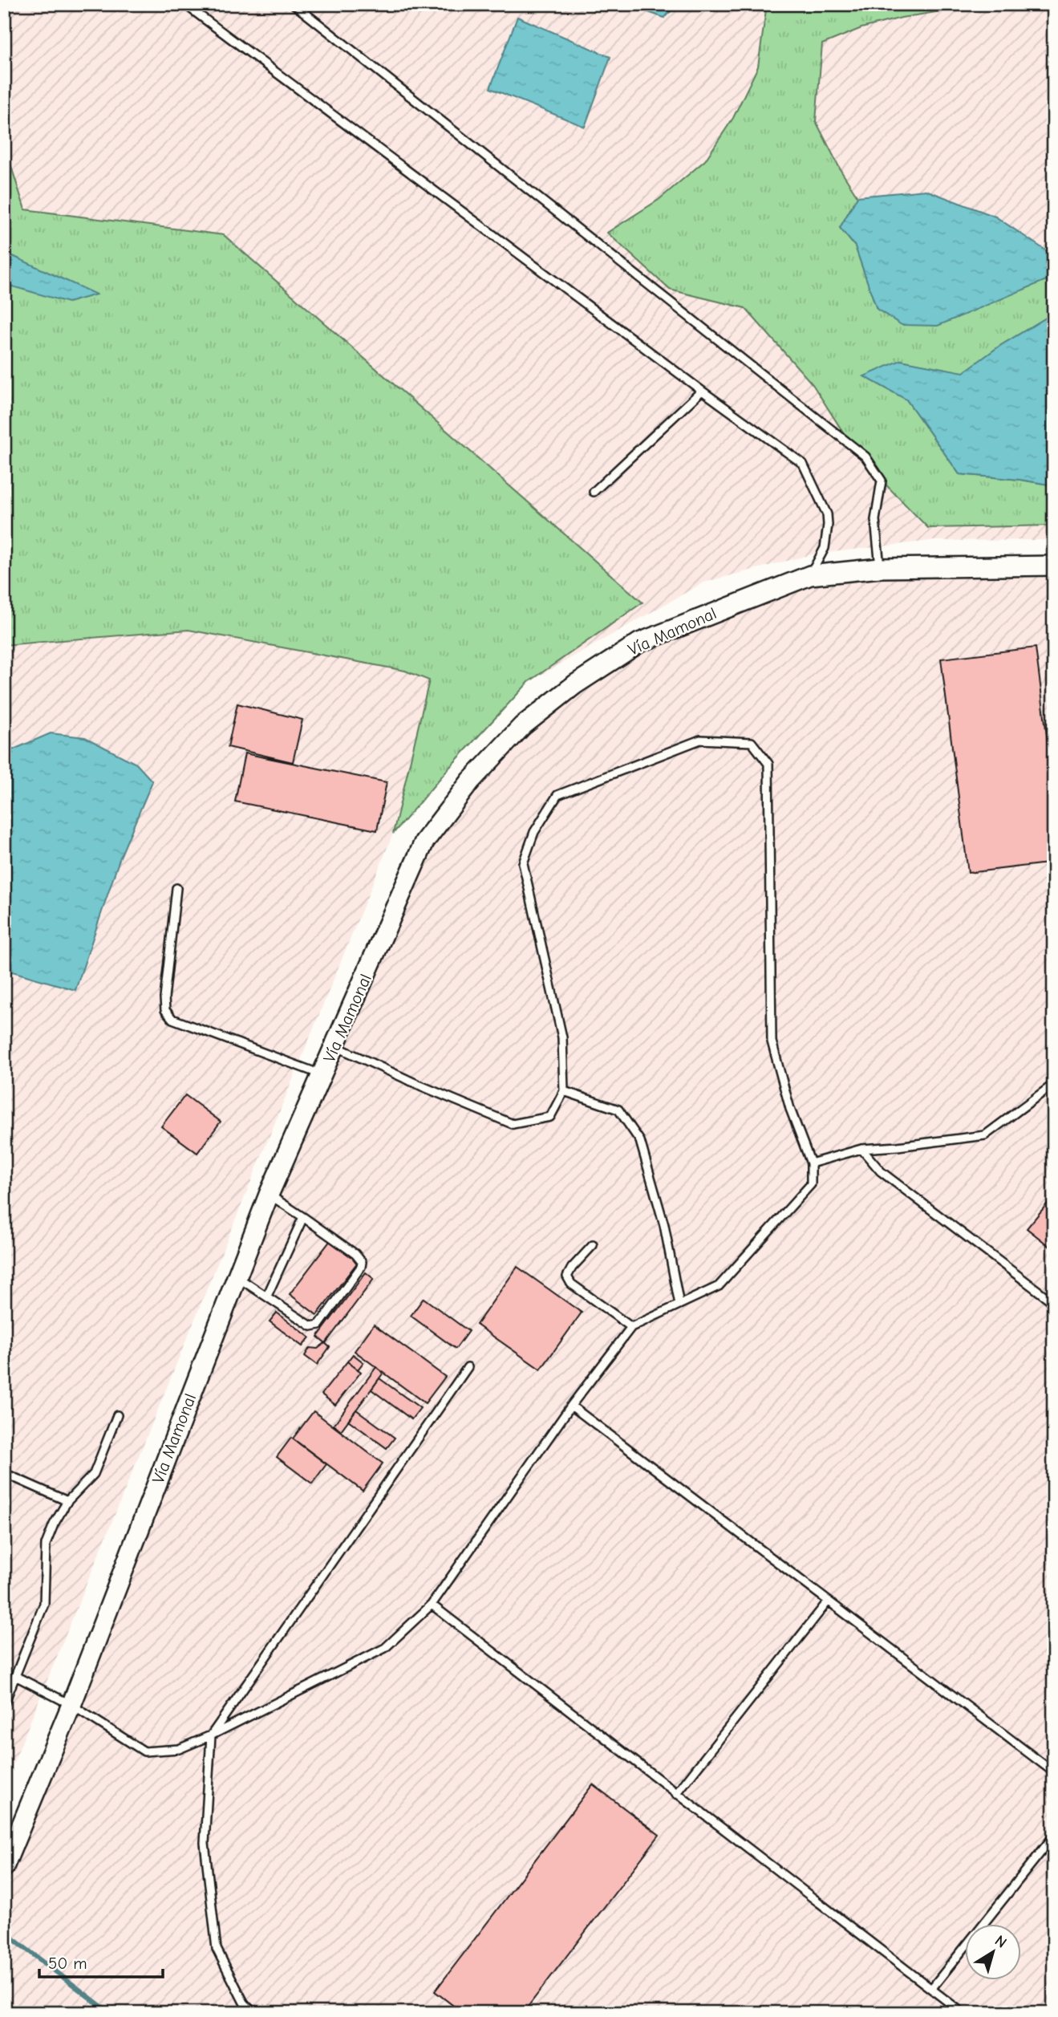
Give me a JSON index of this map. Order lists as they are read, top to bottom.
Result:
{
  "streets": {
    "street": ["Vía Mamonal"]
  },
  "scale_bar": "50 m",
  "north": "top right"
}
